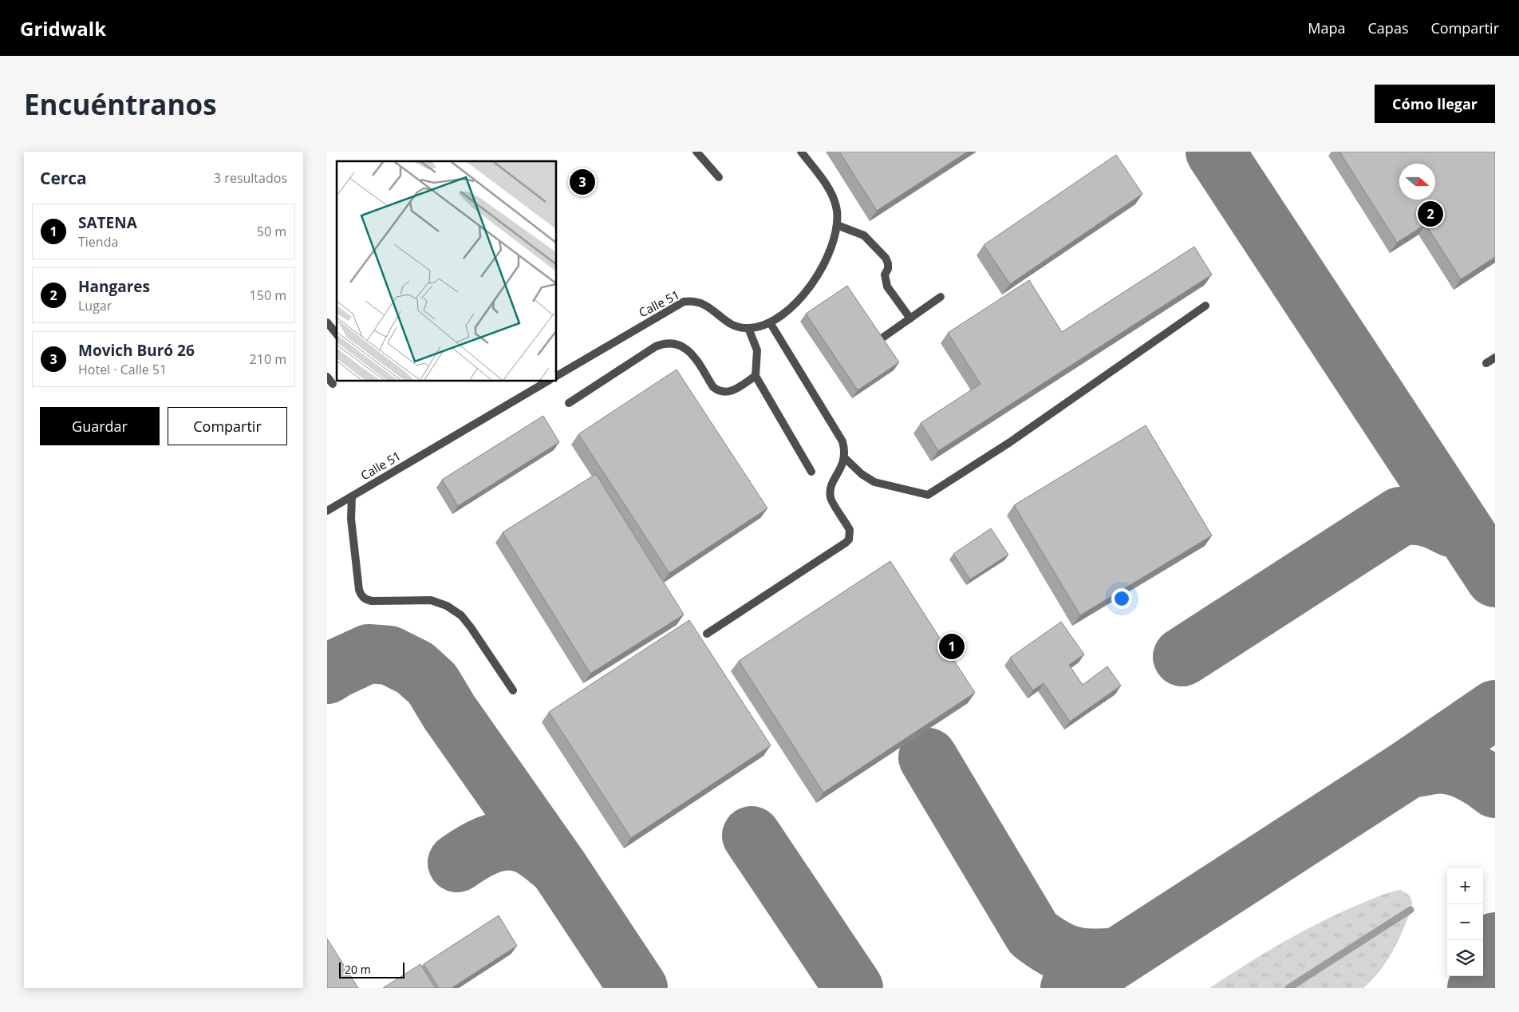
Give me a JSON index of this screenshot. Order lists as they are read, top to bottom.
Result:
{
  "streets": {
    "street": ["Calle 51"]
  },
  "scale_bar": "20 m",
  "north": "right",
  "page": {
    "header": "Gridwalk",
    "nav": ["Mapa", "Capas", "Compartir"],
    "buttons": [
      "Cómo llegar",
      ["Guardar", "Compartir"]
    ],
    "title": "Encuéntranos",
    "heading": ["Cerca", "3 resultados"],
    "pins": ["3", "2", "1"],
    "list": [
      {
        "mark": "1",
        "name": "SATENA",
        "note": "Tienda",
        "value": "50 m"
      },
      {
        "mark": "2",
        "name": "Hangares",
        "note": "Lugar",
        "value": "150 m"
      },
      {
        "mark": "3",
        "name": "Movich Buró 26",
        "note": "Hotel · Calle 51",
        "value": "210 m"
      }
    ],
    "map_buttons": ["+", "−"],
    "scale": "20 m"
  }
}
